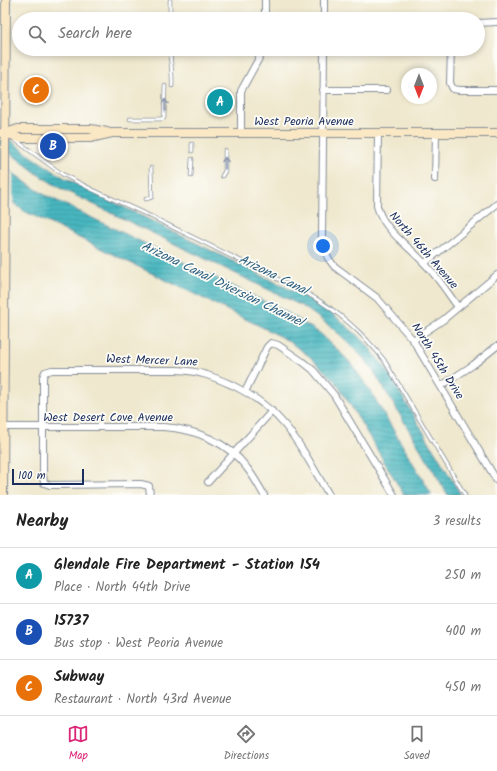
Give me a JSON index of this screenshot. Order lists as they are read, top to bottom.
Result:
{
  "streets": {
    "main road": ["West Peoria Avenue"],
    "street": [
      "North 46th Avenue",
      "West Mercer Lane",
      "North 45th Drive",
      "West Desert Cove Avenue"
    ]
  },
  "crossings": [
    ["West Peoria Avenue", "North 46th Avenue"],
    ["West Peoria Avenue", "North 45th Drive"],
    ["West Mercer Lane", "West Desert Cove Avenue"]
  ],
  "water": ["Arizona Canal", "Arizona Canal Diversion Channel"],
  "scale_bar": "100 m",
  "north": "bottom",
  "page": {
    "search": "Search here",
    "pins": ["C", "A", "B"],
    "scale": "100 m",
    "heading": ["Nearby", "3 results"],
    "list": [
      {
        "mark": "A",
        "name": "Glendale Fire Department - Station 154",
        "note": "Place · North 44th Drive",
        "value": "250 m"
      },
      {
        "mark": "B",
        "name": "15737",
        "note": "Bus stop · West Peoria Avenue",
        "value": "400 m"
      },
      {
        "mark": "C",
        "name": "Subway",
        "note": "Restaurant · North 43rd Avenue",
        "value": "450 m"
      }
    ],
    "nav": ["Map", "Directions", "Saved"]
  }
}
